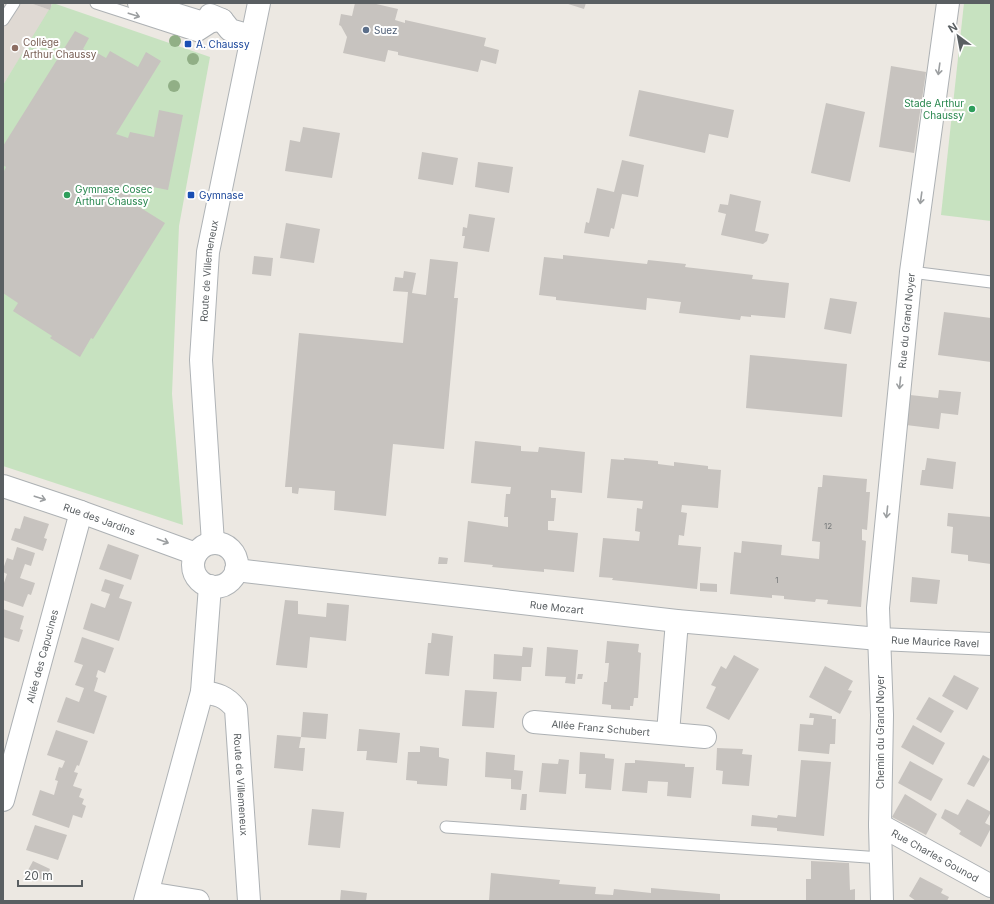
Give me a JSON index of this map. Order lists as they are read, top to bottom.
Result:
{
  "streets": {
    "street": [
      "Route de Villemeneux",
      "Rue du Grand Noyer",
      "Rue des Jardins",
      "Rue Mozart",
      "Rue Maurice Ravel",
      "Allée des Capucines",
      "Allée Franz Schubert",
      "Chemin du Grand Noyer",
      "Rue Charles Gounod"
    ]
  },
  "crossings": [
    ["Route de Villemeneux", "Rue des Jardins"],
    ["Route de Villemeneux", "Rue Mozart"],
    ["Rue du Grand Noyer", "Rue Mozart"],
    ["Rue du Grand Noyer", "Rue Maurice Ravel"],
    ["Rue du Grand Noyer", "Chemin du Grand Noyer"],
    ["Rue des Jardins", "Rue Mozart"],
    ["Rue des Jardins", "Allée des Capucines"],
    ["Rue Mozart", "Rue Maurice Ravel"],
    ["Rue Mozart", "Chemin du Grand Noyer"],
    ["Rue Maurice Ravel", "Chemin du Grand Noyer"],
    ["Chemin du Grand Noyer", "Rue Charles Gounod"]
  ],
  "one_way": ["Rue du Grand Noyer", "Rue des Jardins"],
  "places": {
    "other": [
      "Suez",
      "Collège Arthur Chaussy",
      "Stade Arthur Chaussy",
      "Gymnase Cosec Arthur Chaussy"
    ],
    "transit": ["A. Chaussy", "Gymnase"]
  },
  "house_numbers": ["12", "1"],
  "scale_bar": "20 m",
  "north": "top left"
}
